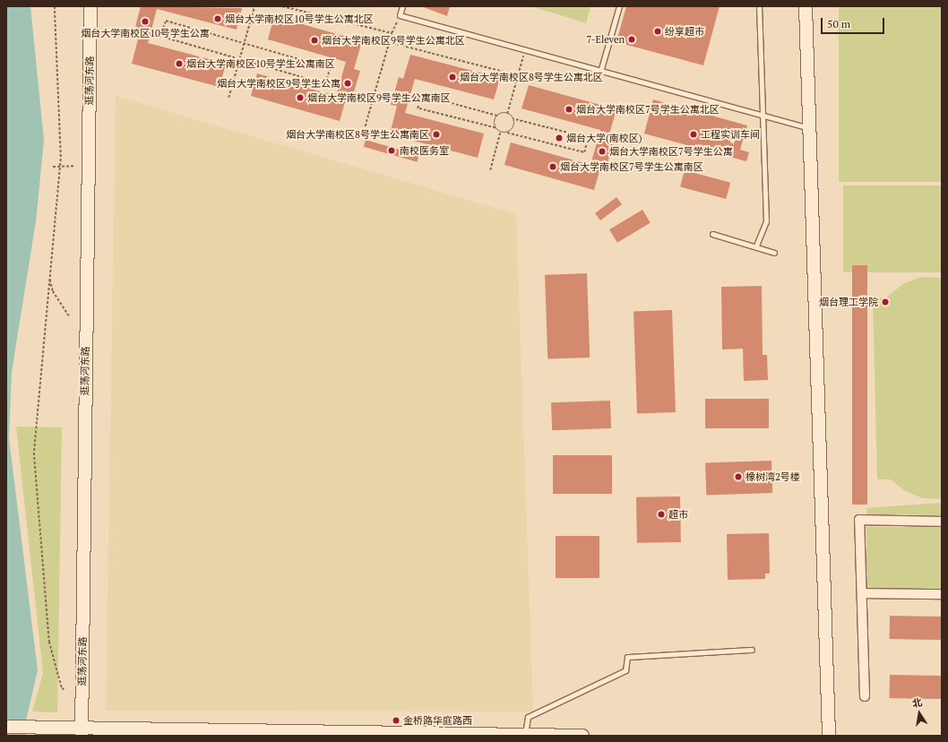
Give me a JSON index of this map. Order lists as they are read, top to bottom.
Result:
{
  "streets": {
    "street": ["逛荡河东路"]
  },
  "places": [
    "烟台大学南校区10号学生公寓北区",
    "烟台大学南校区10号学生公寓",
    "纷享超市",
    "7-Eleven",
    "烟台大学南校区9号学生公寓北区",
    "烟台大学南校区10号学生公寓南区",
    "烟台大学南校区8号学生公寓北区",
    "烟台大学南校区9号学生公寓",
    "烟台大学南校区9号学生公寓南区",
    "烟台大学南校区7号学生公寓北区",
    "烟台大学南校区8号学生公寓南区",
    "工程实训车间",
    "烟台大学(南校区)",
    "南校医务室",
    "烟台大学南校区7号学生公寓",
    "烟台大学南校区7号学生公寓南区",
    "烟台理工学院",
    "橡树湾2号楼",
    "超市",
    "金桥路华庭路西"
  ],
  "scale_bar": "50 m",
  "north": "top"
}
